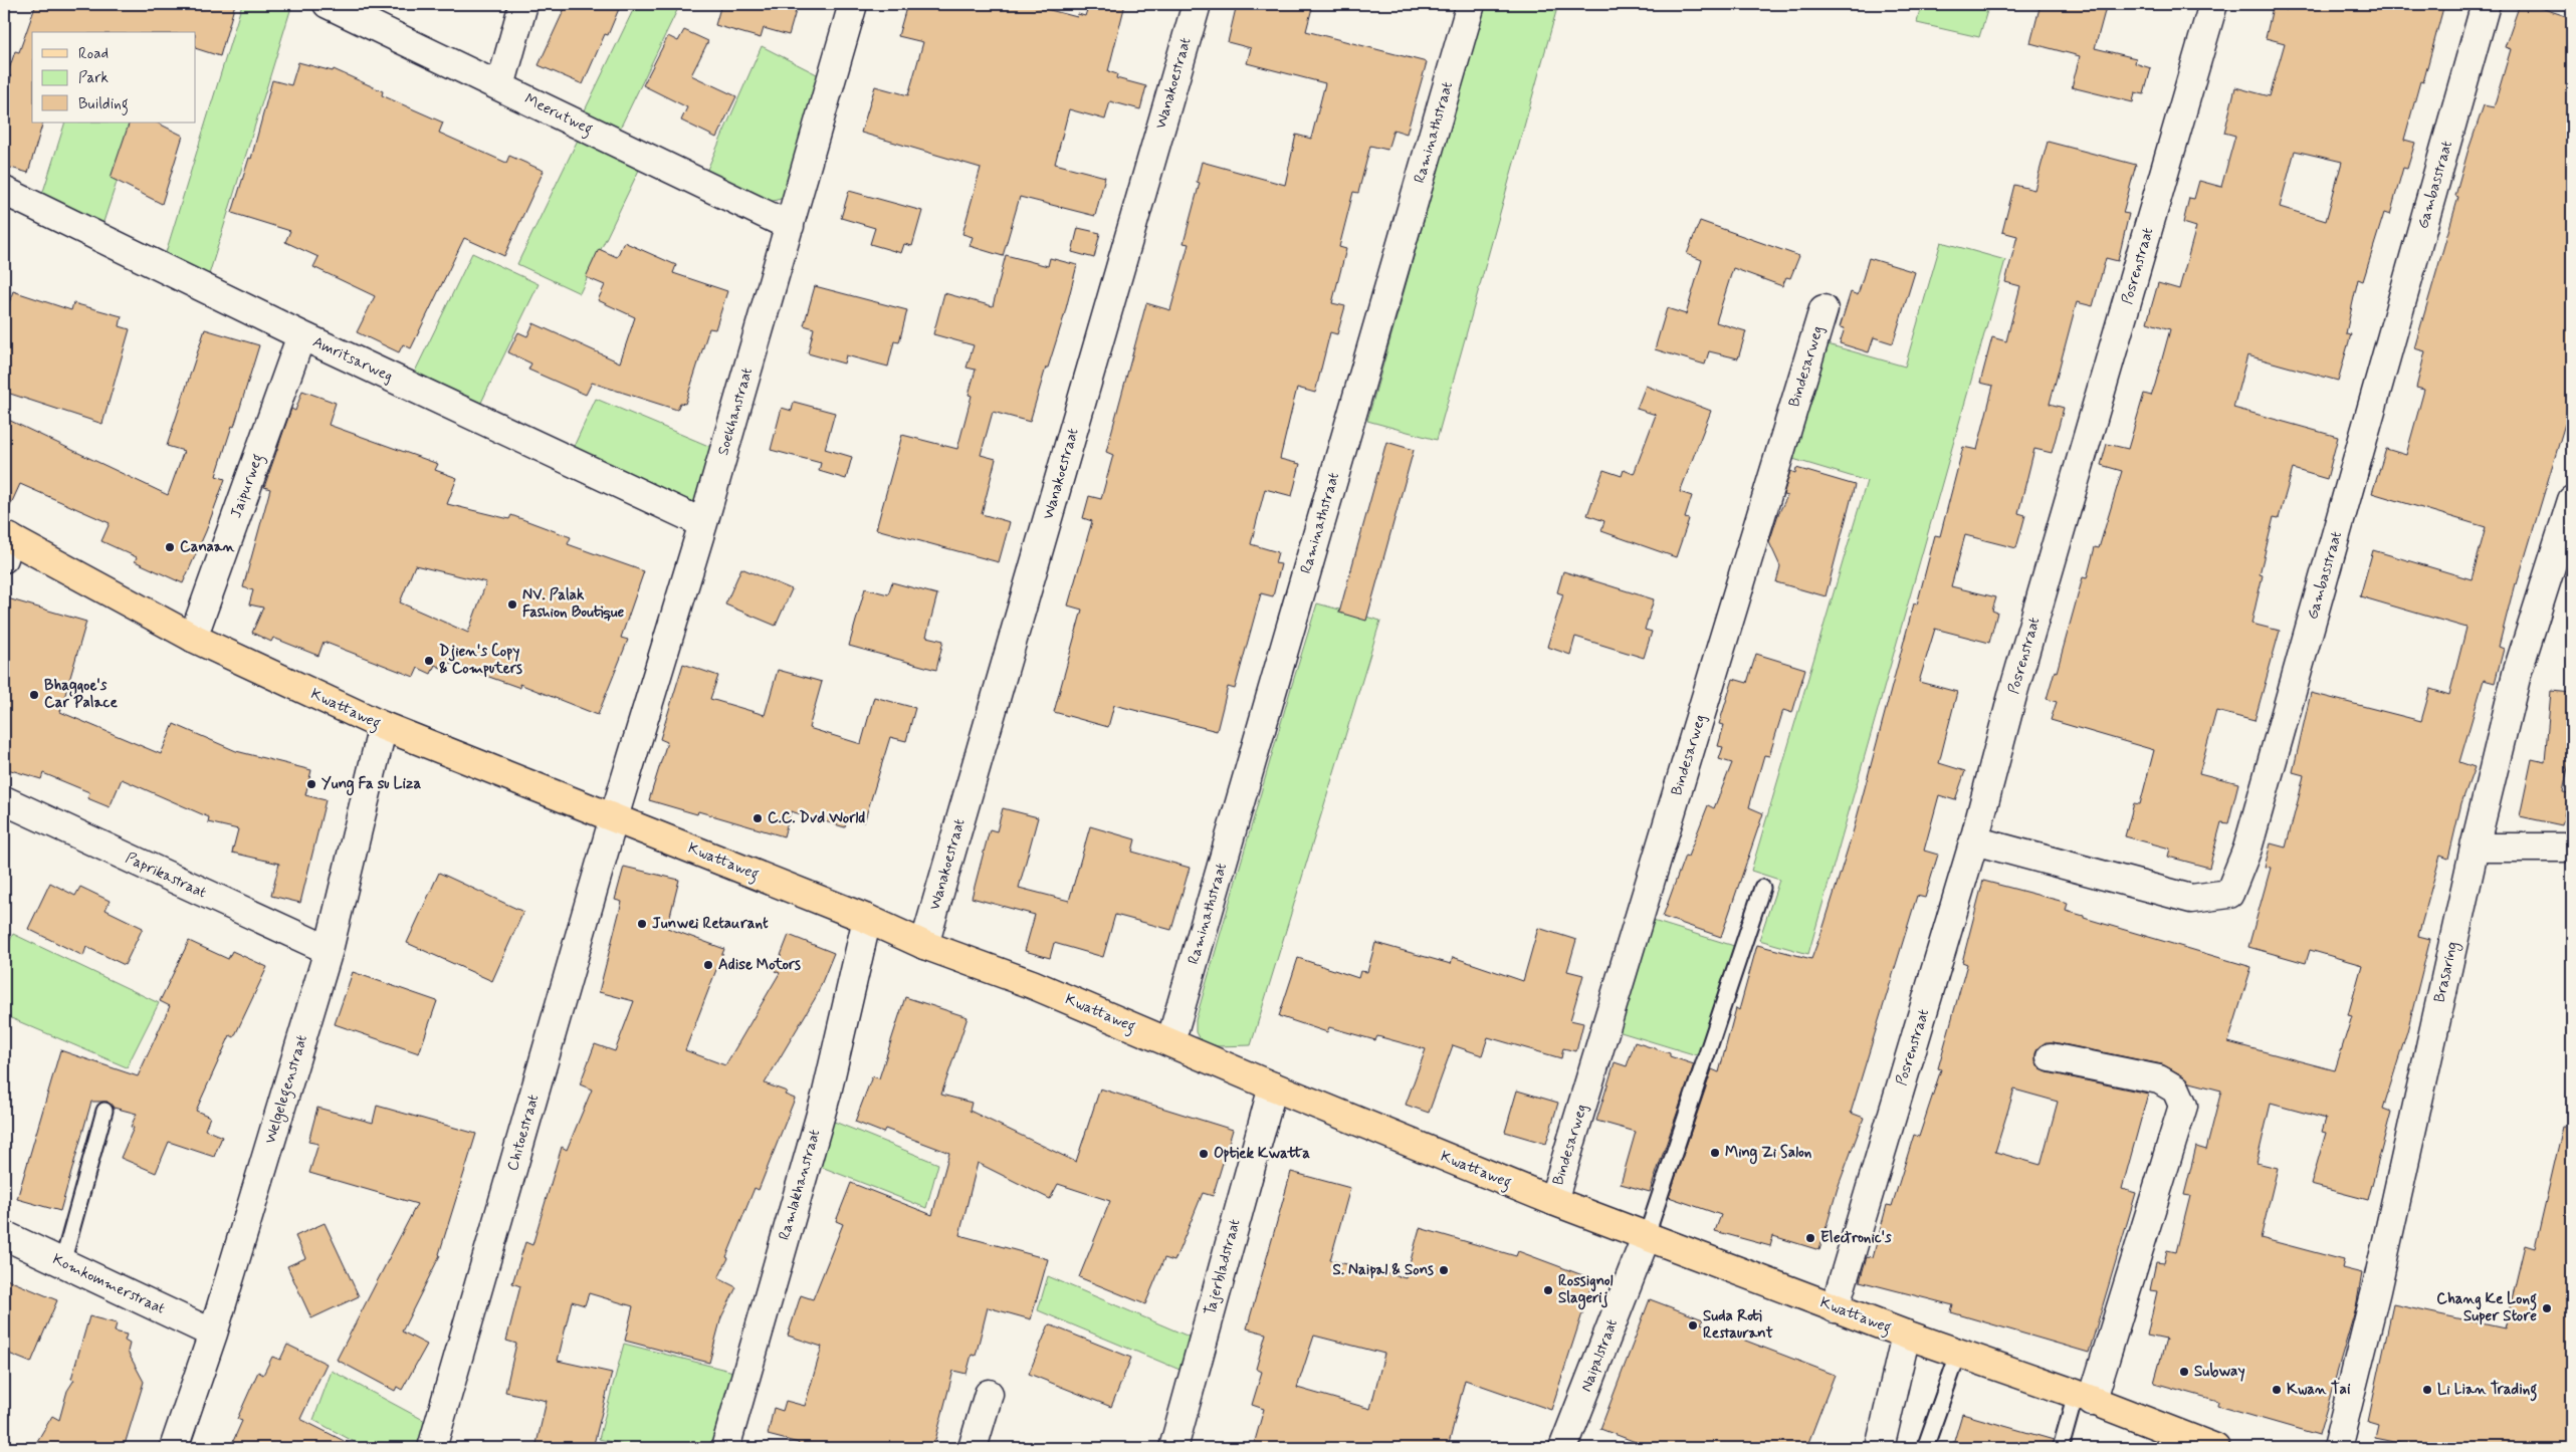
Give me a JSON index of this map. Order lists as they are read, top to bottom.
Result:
{
  "streets": {
    "main road": ["Kwattaweg"],
    "street": [
      "Wanakoestraat",
      "Meerutweg",
      "Raminathstraat",
      "Gambasstraat",
      "Posrenstraat",
      "Amritsarweg",
      "Bindesarweg",
      "Soekhanstraat",
      "Jaipurweg",
      "Paprikastraat",
      "Brasaring",
      "Welgelegenstraat",
      "Chitoestraat",
      "Ramlakhanstraat",
      "Tajerbladstraat",
      "Komkommerstraat",
      "Naipalstraat"
    ]
  },
  "crossings": [
    ["Wanakoestraat", "Kwattaweg"],
    ["Meerutweg", "Soekhanstraat"],
    ["Raminathstraat", "Kwattaweg"],
    ["Gambasstraat", "Posrenstraat"],
    ["Posrenstraat", "Kwattaweg"],
    ["Amritsarweg", "Soekhanstraat"],
    ["Amritsarweg", "Jaipurweg"],
    ["Bindesarweg", "Kwattaweg"],
    ["Soekhanstraat", "Kwattaweg"],
    ["Soekhanstraat", "Chitoestraat"],
    ["Jaipurweg", "Kwattaweg"],
    ["Kwattaweg", "Welgelegenstraat"],
    ["Kwattaweg", "Chitoestraat"],
    ["Kwattaweg", "Ramlakhanstraat"],
    ["Kwattaweg", "Tajerbladstraat"],
    ["Kwattaweg", "Naipalstraat"],
    ["Paprikastraat", "Welgelegenstraat"],
    ["Welgelegenstraat", "Komkommerstraat"]
  ],
  "places": [
    "Canaan",
    "NV. Palak Fashion Boutique",
    "Djien's Copy & Computers",
    "Bhaggoe's Car Palace",
    "Yung Fa su Liza",
    "C.C. Dvd World",
    "Junwei Retaurant",
    "Adise Motors",
    "Ming Zi Salon",
    "Optiek Kwatta",
    "Electronic's",
    "S. Naipal & Sons",
    "Rossignol Slagerij",
    "Chang Ke Long Super Store",
    "Suda Roti Restaurant",
    "Subway",
    "Kwan Tai",
    "Li Lian Trading"
  ],
  "legend": ["Road", "Park", "Building"]
}
